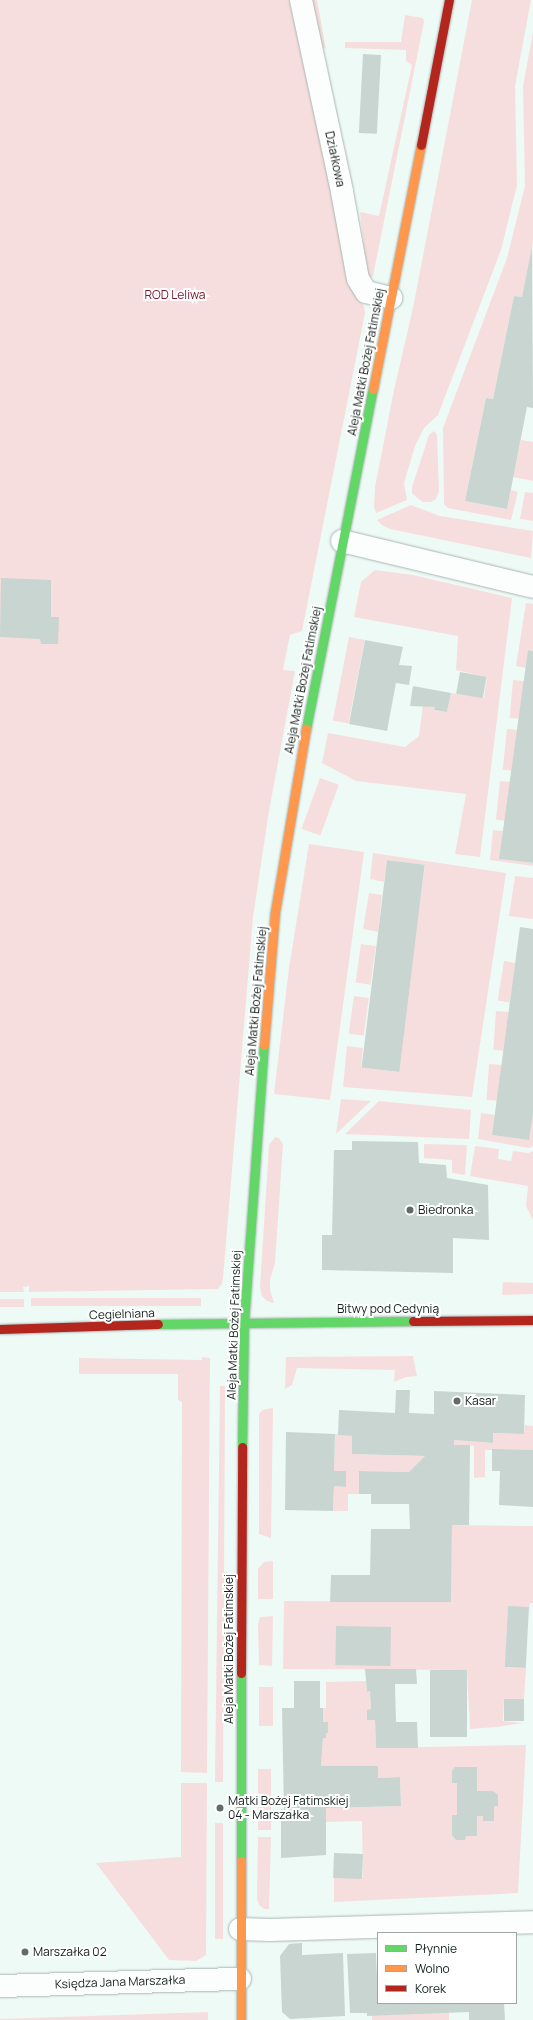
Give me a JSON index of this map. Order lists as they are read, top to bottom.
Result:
{
  "streets": {
    "street": [
      "Działkowa",
      "Aleja Matki Bożej Fatimskiej",
      "Bitwy pod Cedynią",
      "Cegielniana",
      "Księdza Jana Marszałka"
    ]
  },
  "crossings": [
    ["Działkowa", "Aleja Matki Bożej Fatimskiej"],
    ["Aleja Matki Bożej Fatimskiej", "Bitwy pod Cedynią"],
    ["Aleja Matki Bożej Fatimskiej", "Cegielniana"],
    ["Aleja Matki Bożej Fatimskiej", "Księdza Jana Marszałka"],
    ["Bitwy pod Cedynią", "Cegielniana"]
  ],
  "parks": ["ROD Leliwa"],
  "places": [
    "Biedronka",
    "Kasar",
    "Matki Bożej Fatimskiej 04 - Marszałka",
    "Marszałka 02"
  ],
  "legend": ["Płynnie", "Wolno", "Korek"]
}
